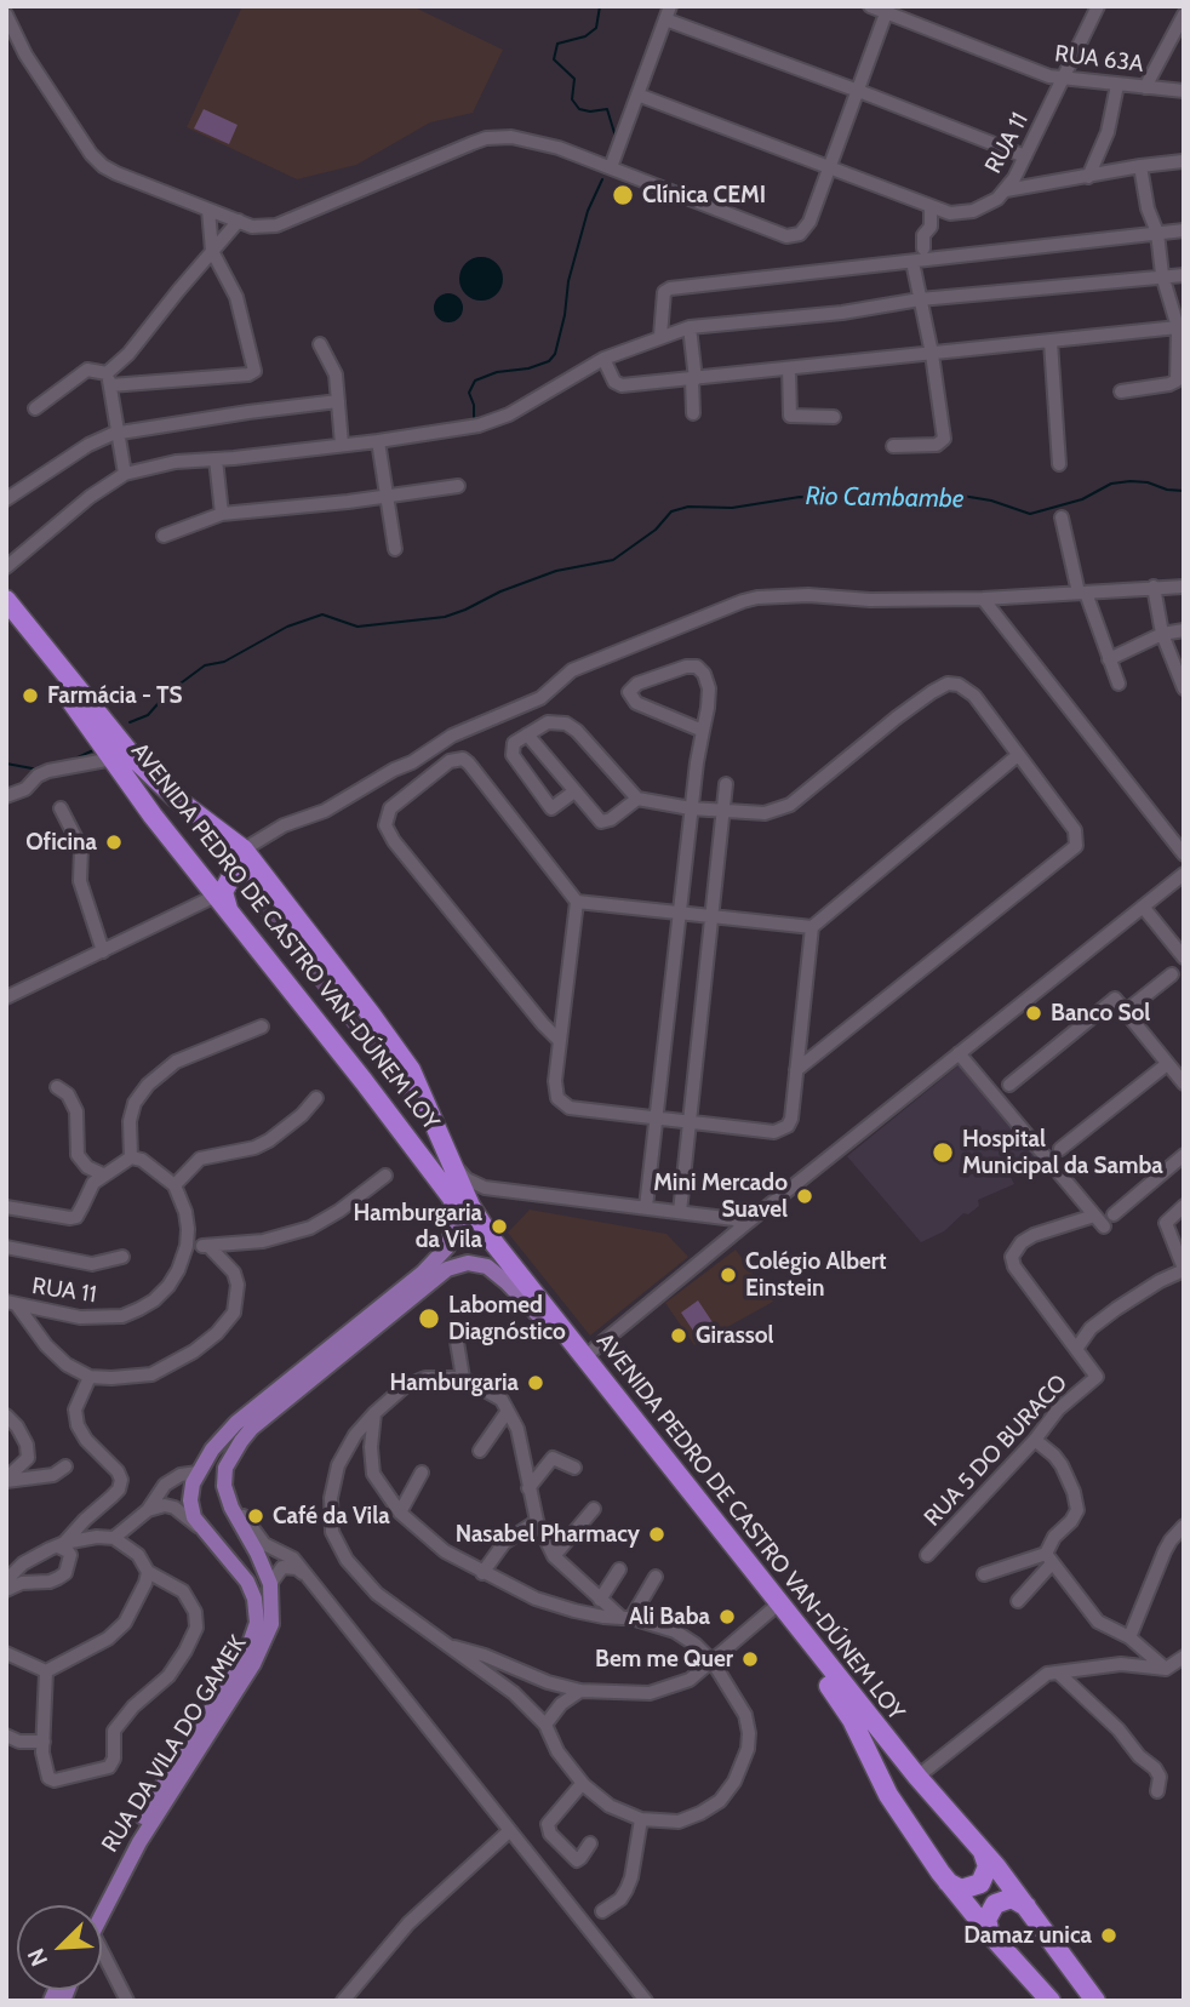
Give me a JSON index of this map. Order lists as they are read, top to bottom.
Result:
{
  "streets": {
    "highway": ["AVENIDA PEDRO DE CASTRO VAN-DÚNEM LOY"],
    "main road": ["RUA DA VILA DO GAMEK"],
    "street": ["RUA 63A", "RUA 11", "RUA 5 DO BURACO"]
  },
  "crossings": [
    ["RUA 63A", "RUA 11"],
    ["AVENIDA PEDRO DE CASTRO VAN-DÚNEM LOY", "RUA DA VILA DO GAMEK"]
  ],
  "water": ["Rio Cambambe"],
  "places": [
    "Clínica CEMI",
    "Farmácia - TS",
    "Oficina",
    "Banco Sol",
    "Hospital Municipal da Samba",
    "Mini Mercado Suavel",
    "Hamburgaria da Vila",
    "Colégio Albert Einstein",
    "Labomed Diagnóstico",
    "Girassol",
    "Hamburgaria",
    "Café da Vila",
    "Nasabel Pharmacy",
    "Ali Baba",
    "Bem me Quer",
    "Damaz unica"
  ],
  "north": "bottom left"
}
